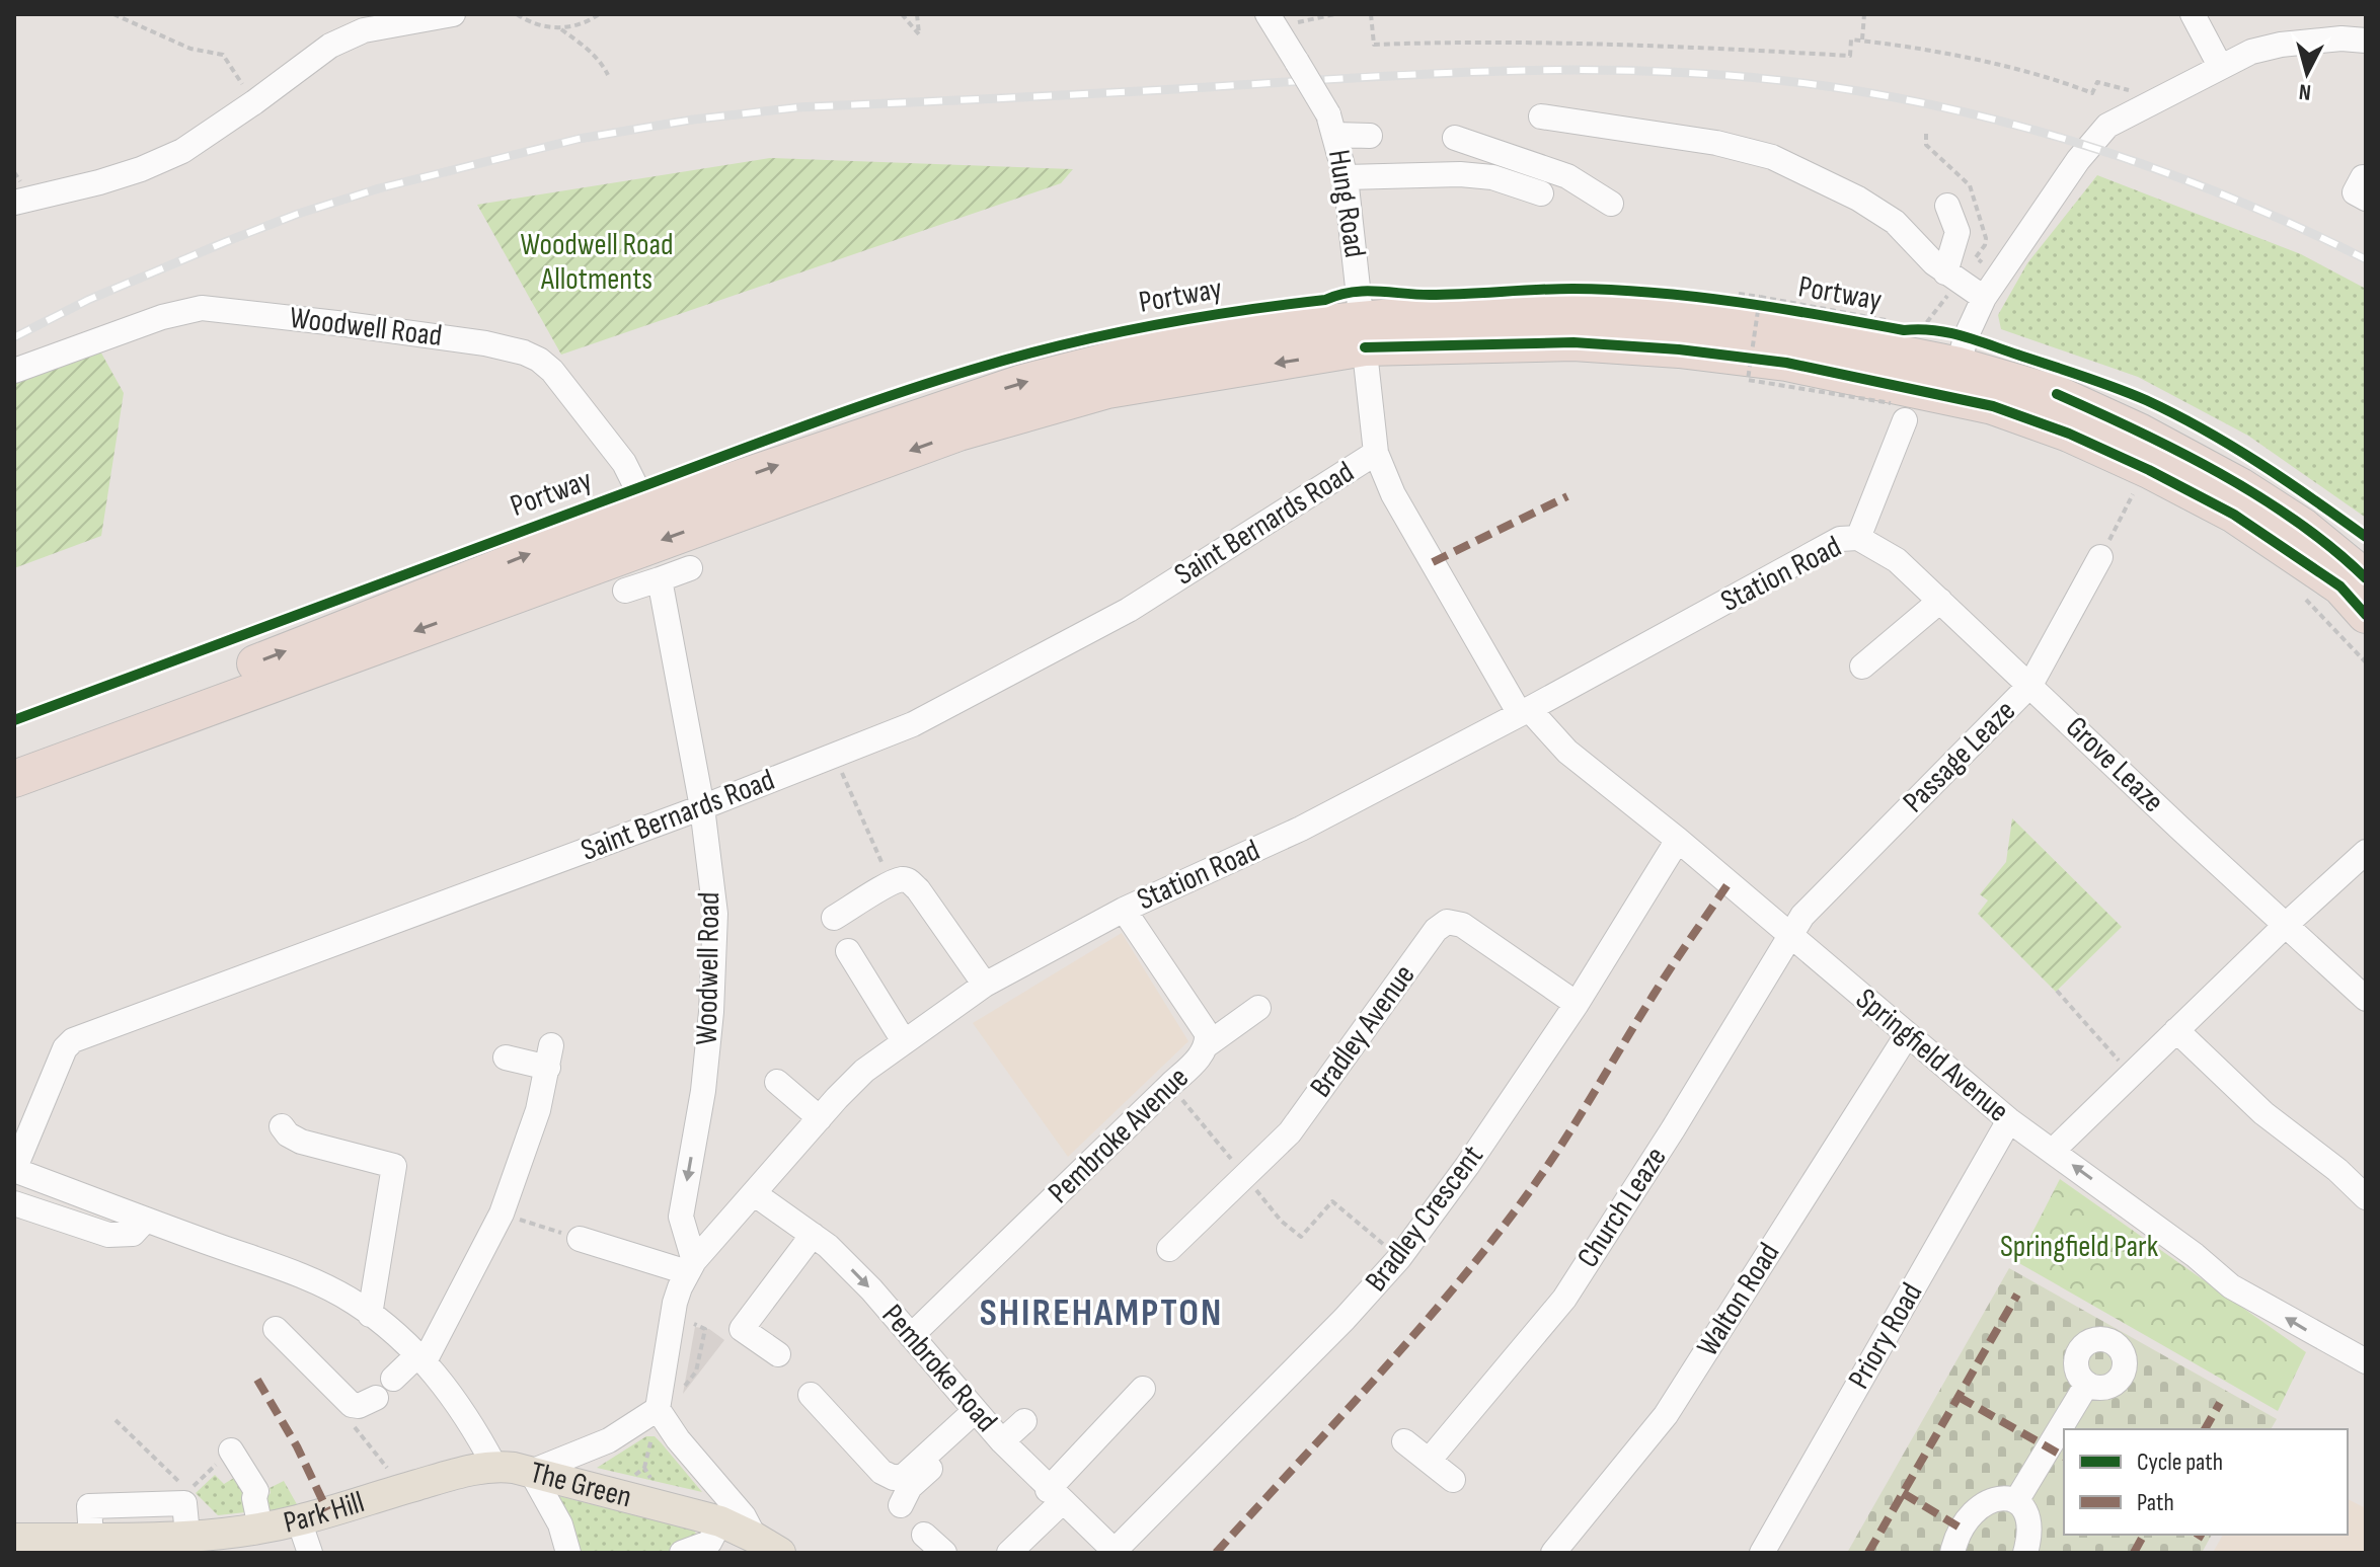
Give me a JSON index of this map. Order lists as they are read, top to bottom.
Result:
{
  "streets": {
    "highway": ["Portway"],
    "main road": ["The Green", "Park Hill"],
    "street": [
      "Hung Road",
      "Woodwell Road",
      "Saint Bernards Road",
      "Station Road",
      "Passage Leaze",
      "Grove Leaze",
      "Bradley Avenue",
      "Springfield Avenue",
      "Pembroke Avenue",
      "Church Leaze",
      "Bradley Crescent",
      "Walton Road",
      "Priory Road",
      "Pembroke Road"
    ]
  },
  "crossings": [
    ["Hung Road", "Portway"],
    ["Hung Road", "Saint Bernards Road"],
    ["Hung Road", "Station Road"],
    ["Hung Road", "Springfield Avenue"],
    ["Portway", "Woodwell Road"],
    ["Woodwell Road", "Saint Bernards Road"],
    ["Woodwell Road", "Station Road"],
    ["Station Road", "Grove Leaze"],
    ["Station Road", "Springfield Avenue"],
    ["Station Road", "Pembroke Avenue"],
    ["Station Road", "Pembroke Road"],
    ["Station Road", "The Green"],
    ["Passage Leaze", "Grove Leaze"],
    ["Passage Leaze", "Springfield Avenue"],
    ["Passage Leaze", "Church Leaze"],
    ["Bradley Avenue", "Bradley Crescent"],
    ["Springfield Avenue", "Church Leaze"],
    ["Springfield Avenue", "Bradley Crescent"],
    ["Springfield Avenue", "Walton Road"],
    ["Springfield Avenue", "Priory Road"],
    ["Pembroke Avenue", "Pembroke Road"],
    ["Bradley Crescent", "Pembroke Road"],
    ["The Green", "Park Hill"]
  ],
  "districts": ["SHIREHAMPTON"],
  "parks": ["Woodwell Road Allotments", "Springfield Park"],
  "legend": ["Cycle path", "Path"],
  "north": "bottom"
}
